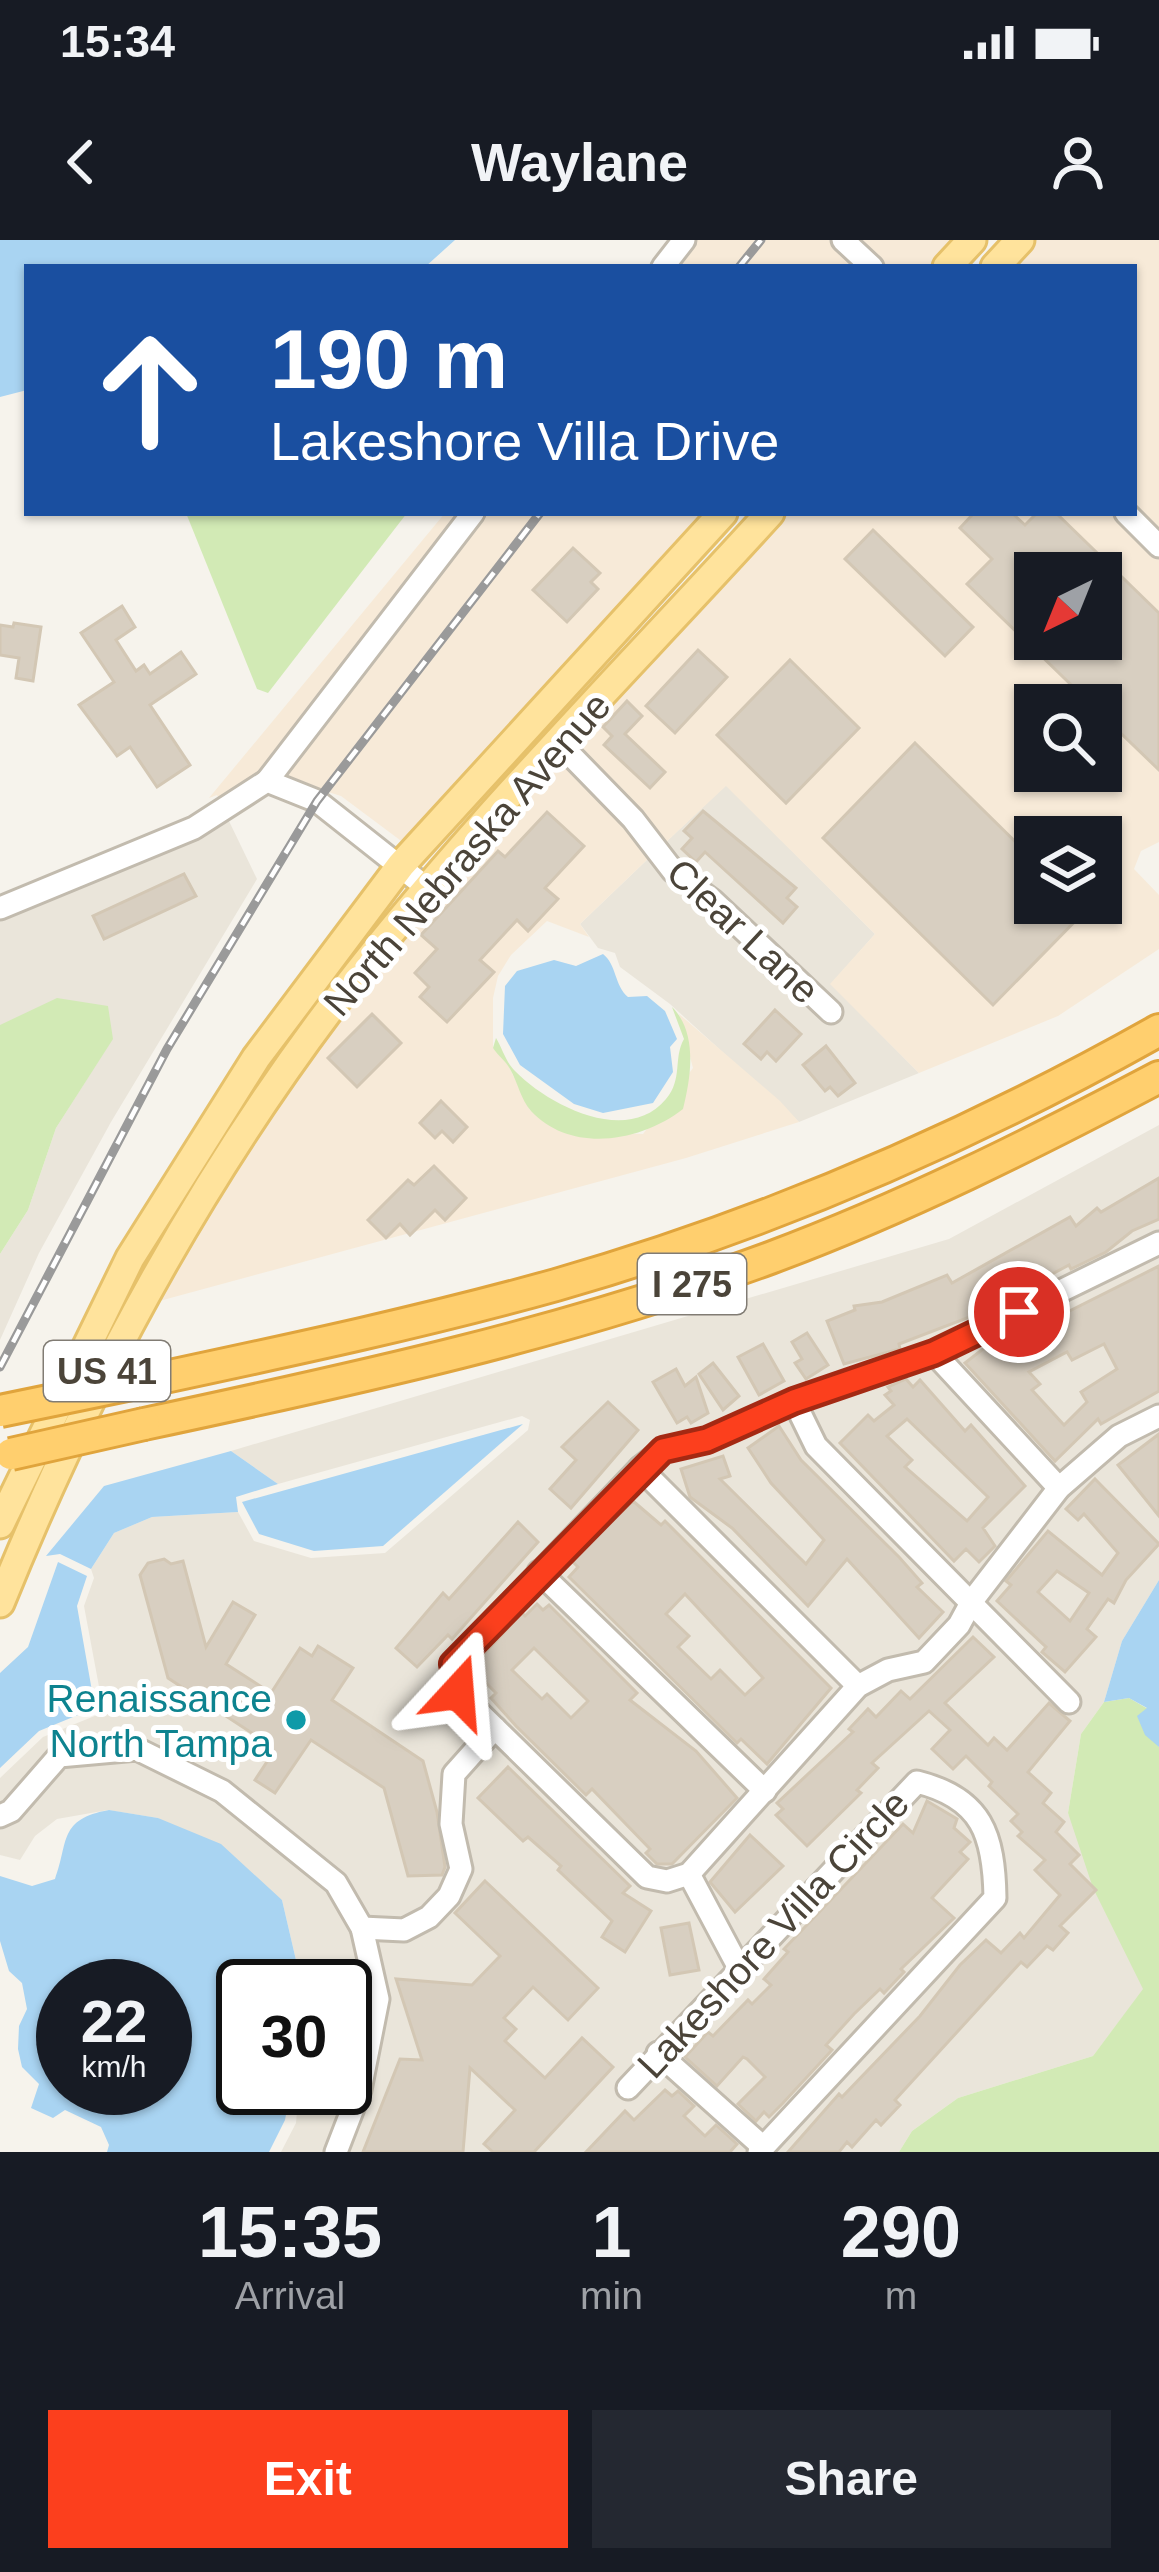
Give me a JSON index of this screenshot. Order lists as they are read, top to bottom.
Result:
{
  "streets": {
    "highway": ["I 275"],
    "main road": ["North Nebraska Avenue", "US 41"],
    "street": ["Clear Lane", "Lakeshore Villa Circle"]
  },
  "crossings": [
    ["North Nebraska Avenue", "Clear Lane"]
  ],
  "places": ["Renaissance North Tampa"],
  "north": "bottom left",
  "page": {
    "status": "15:34",
    "header": "Waylane",
    "turn": ["190 m", "Lakeshore Villa Drive"],
    "speed": "22 km/h",
    "limit": "30",
    "eta": [
      "15:35",
      "Arrival",
      "1",
      "min",
      "290",
      "m"
    ],
    "buttons": ["Exit", "Share"]
  }
}
